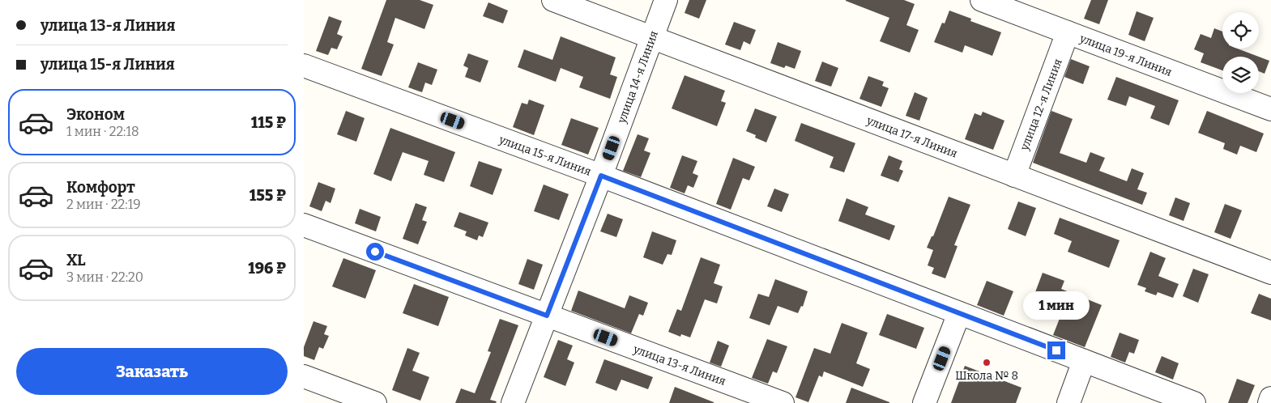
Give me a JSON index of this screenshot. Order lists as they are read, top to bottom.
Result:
{
  "streets": {
    "street": [
      "улица 19-я Линия",
      "улица 14-я Линия",
      "улица 12-я Линия",
      "улица 17-я Линия",
      "улица 15-я Линия",
      "улица 13-я Линия"
    ]
  },
  "crossings": [
    ["улица 19-я Линия", "улица 12-я Линия"],
    ["улица 14-я Линия", "улица 17-я Линия"],
    ["улица 14-я Линия", "улица 15-я Линия"],
    ["улица 14-я Линия", "улица 13-я Линия"],
    ["улица 12-я Линия", "улица 17-я Линия"]
  ],
  "places": ["Школа № 8"],
  "page": {
    "banner": ["улица 13-я Линия", "улица 15-я Линия"],
    "list": [
      {
        "name": "Эконом",
        "note": "1 мин · 22:18",
        "value": "115 ₽"
      },
      {
        "name": "Комфорт",
        "note": "2 мин · 22:19",
        "value": "155 ₽"
      },
      {
        "name": "XL",
        "note": "3 мин · 22:20",
        "value": "196 ₽"
      }
    ],
    "bubble": "1 мин",
    "buttons": "Заказать"
  }
}
